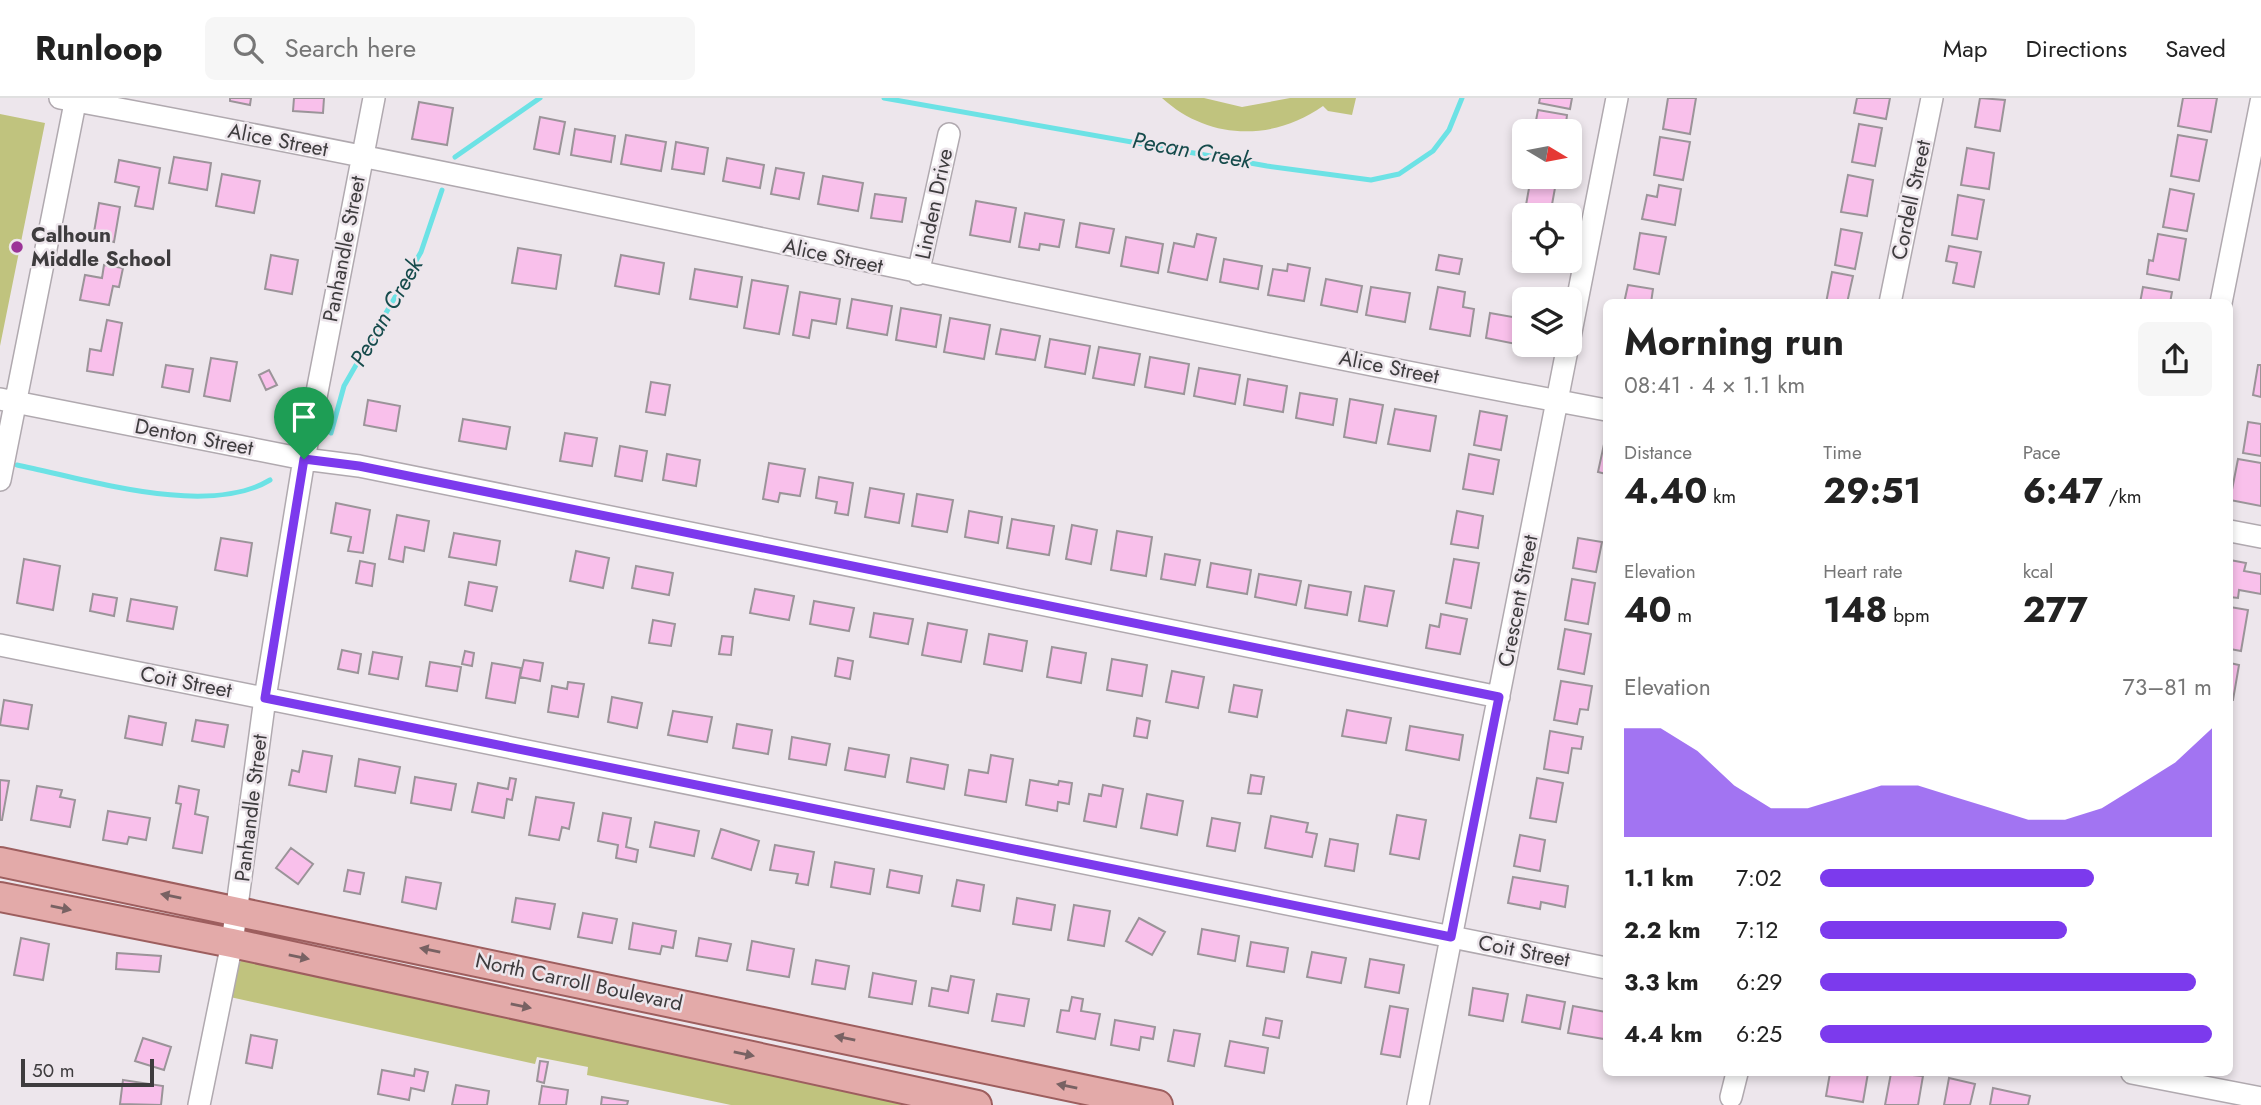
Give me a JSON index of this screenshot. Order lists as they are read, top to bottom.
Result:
{
  "streets": {
    "main road": ["North Carroll Boulevard"],
    "street": [
      "Alice Street",
      "Cordell Street",
      "Linden Drive",
      "Panhandle Street",
      "Denton Street",
      "Crescent Street",
      "Coit Street"
    ]
  },
  "crossings": [
    ["Alice Street", "Linden Drive"],
    ["Alice Street", "Panhandle Street"],
    ["Alice Street", "Crescent Street"],
    ["Panhandle Street", "Denton Street"],
    ["Panhandle Street", "Coit Street"],
    ["Panhandle Street", "North Carroll Boulevard"],
    ["Denton Street", "Crescent Street"],
    ["Crescent Street", "Coit Street"]
  ],
  "water": ["Pecan Creek"],
  "places": ["Calhoun Middle School"],
  "scale_bar": "50 m",
  "north": "right",
  "page": {
    "header": "Runloop",
    "search": "Search here",
    "nav": ["Map", "Directions", "Saved"],
    "heading": ["Morning run", "08:41 · 4 × 1.1 km"],
    "stats": [
      ["Distance", "4.40 km"],
      ["Time", "29:51"],
      ["Pace", "6:47 /km"],
      ["Elevation", "40 m"],
      ["Heart rate", "148 bpm"],
      ["kcal", "277"]
    ],
    "chart": ["Elevation", "73–81 m"],
    "list": [
      {
        "name": "1.1 km",
        "note": "7:02"
      },
      {
        "name": "2.2 km",
        "note": "7:12"
      },
      {
        "name": "3.3 km",
        "note": "6:29"
      },
      {
        "name": "4.4 km",
        "note": "6:25"
      }
    ],
    "scale": "50 m"
  }
}
